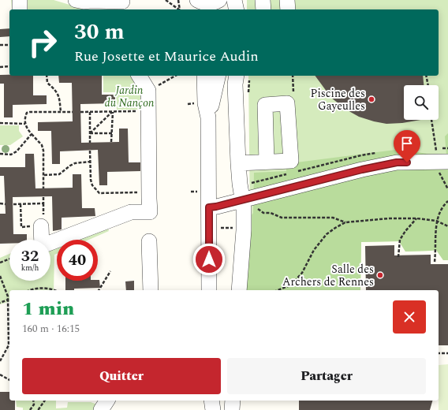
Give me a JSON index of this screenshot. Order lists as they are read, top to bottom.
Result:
{
  "parks": ["Jardin du Nançon"],
  "places": ["Piscine des Gayeulles", "Salle des Archers de Rennes"],
  "page": {
    "turn": ["30 m", "Rue Josette et Maurice Audin"],
    "speed": "32 km/h",
    "limit": "40",
    "heading": ["1 min", "160 m · 16:15"],
    "buttons": ["Quitter", "Partager"]
  }
}
